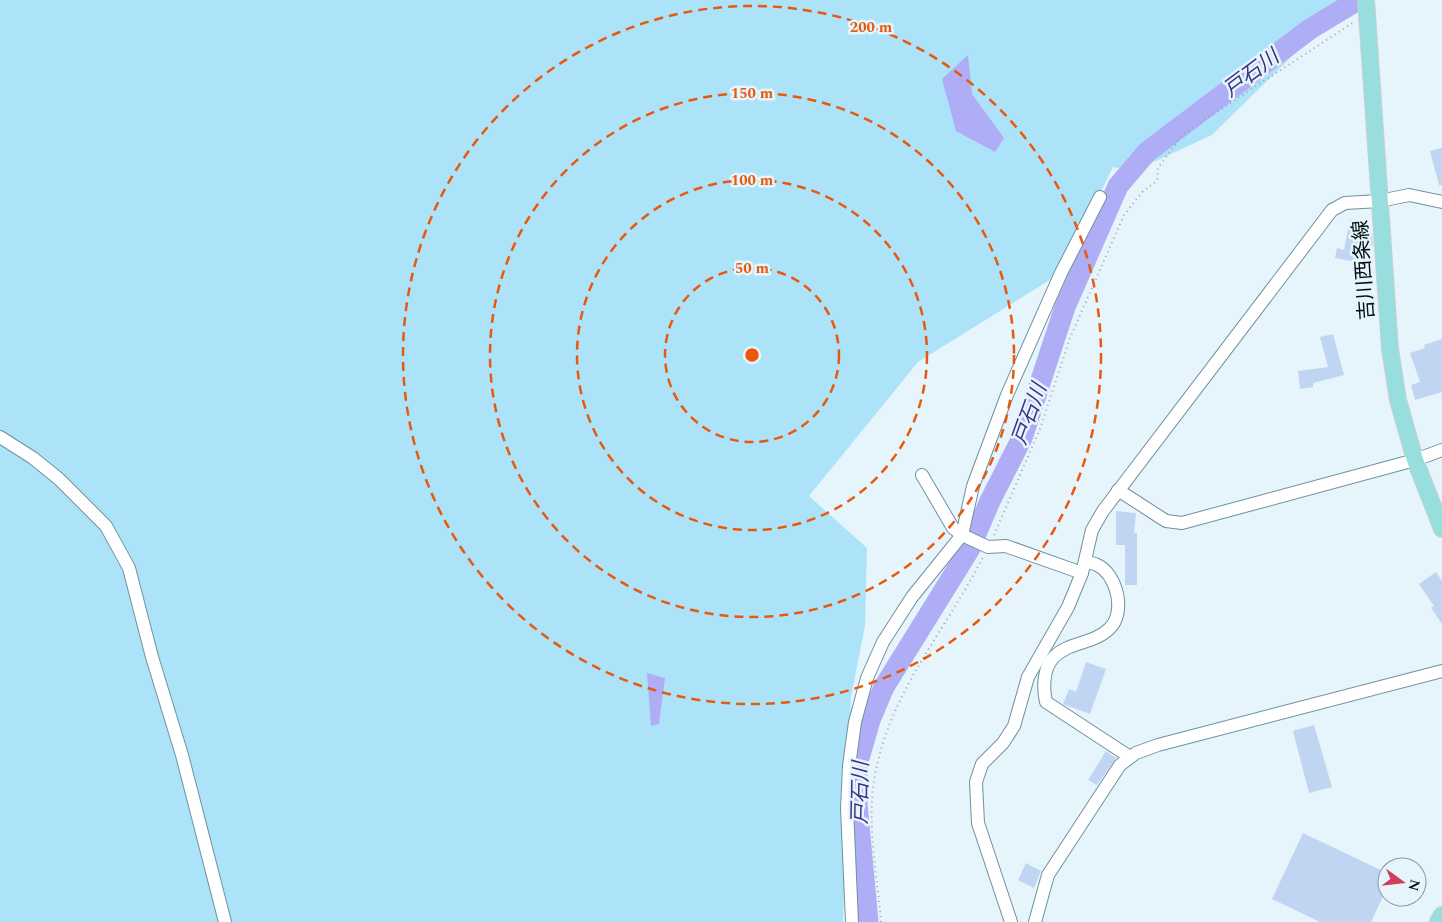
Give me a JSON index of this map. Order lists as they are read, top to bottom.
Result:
{
  "streets": {
    "main road": ["吉川西条線"]
  },
  "water": ["戸石川"],
  "north": "right",
  "rings": [
    "200 m",
    "150 m",
    "100 m",
    "50 m"
  ]
}
